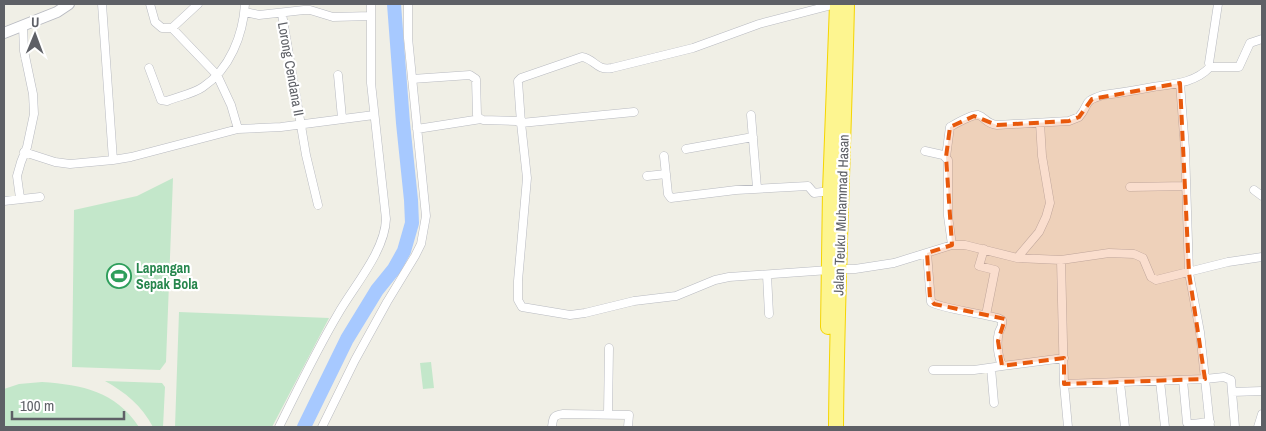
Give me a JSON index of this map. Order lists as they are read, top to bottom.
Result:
{
  "streets": {
    "highway": ["Jalan Teuku Muhammad Hasan"],
    "street": ["Lorong Cendana II"]
  },
  "places": {
    "sports": ["Lapangan Sepak Bola"]
  },
  "scale_bar": "100 m",
  "north": "top"
}
